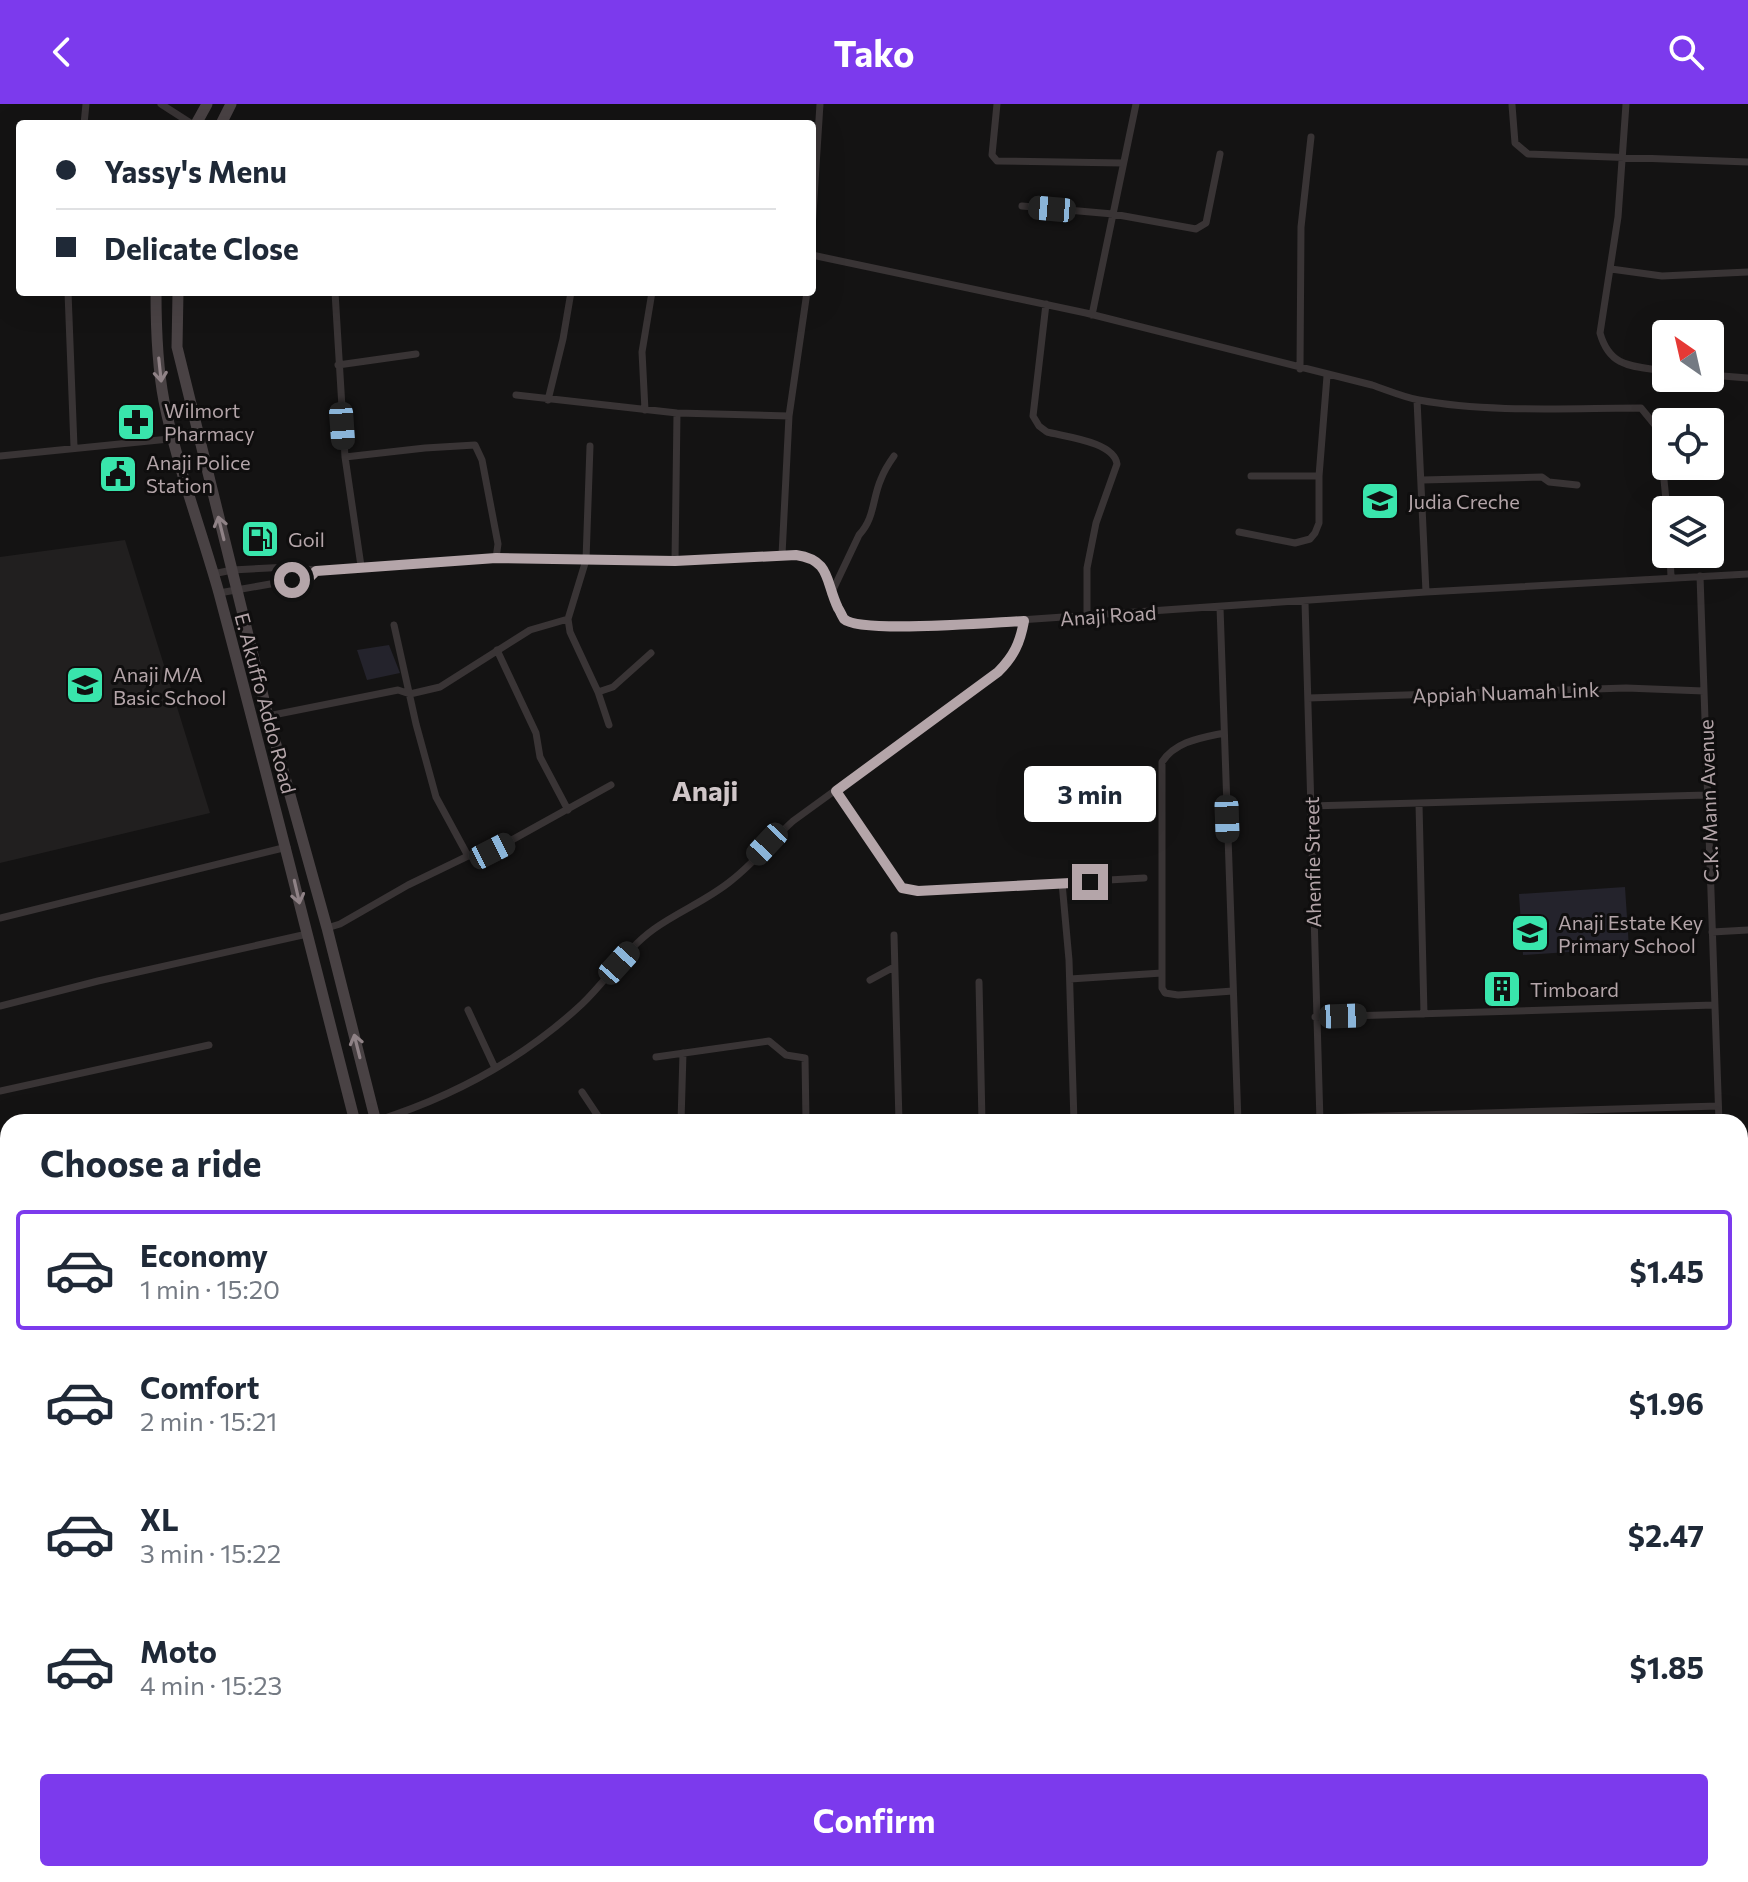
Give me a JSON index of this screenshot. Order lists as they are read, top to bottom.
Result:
{
  "streets": {
    "main road": ["E. Akuffo Addo Road"],
    "street": [
      "Anaji Road",
      "Appiah Nuamah Link",
      "C.K. Mann Avenue",
      "Ahenfie Street"
    ]
  },
  "crossings": [
    ["Anaji Road", "E. Akuffo Addo Road"],
    ["Anaji Road", "C.K. Mann Avenue"],
    ["Anaji Road", "Ahenfie Street"],
    ["Appiah Nuamah Link", "C.K. Mann Avenue"],
    ["Appiah Nuamah Link", "Ahenfie Street"]
  ],
  "districts": ["Anaji"],
  "places": {
    "pharmacy": ["Wilmort Pharmacy"],
    "public building": ["Anaji Police Station"],
    "school or university": ["Judia Creche", "Anaji M/A Basic School", "Anaji Estate Key Primary School"],
    "fuel station": ["Goil"],
    "building": ["Timboard"]
  },
  "north": "top left",
  "page": {
    "header": "Tako",
    "banner": ["Yassy's Menu", "Delicate Close"],
    "bubble": "3 min",
    "heading": "Choose a ride",
    "list": [
      {
        "name": "Economy",
        "note": "1 min · 15:20",
        "value": "$1.45"
      },
      {
        "name": "Comfort",
        "note": "2 min · 15:21",
        "value": "$1.96"
      },
      {
        "name": "XL",
        "note": "3 min · 15:22",
        "value": "$2.47"
      },
      {
        "name": "Moto",
        "note": "4 min · 15:23",
        "value": "$1.85"
      }
    ],
    "buttons": "Confirm"
  }
}
